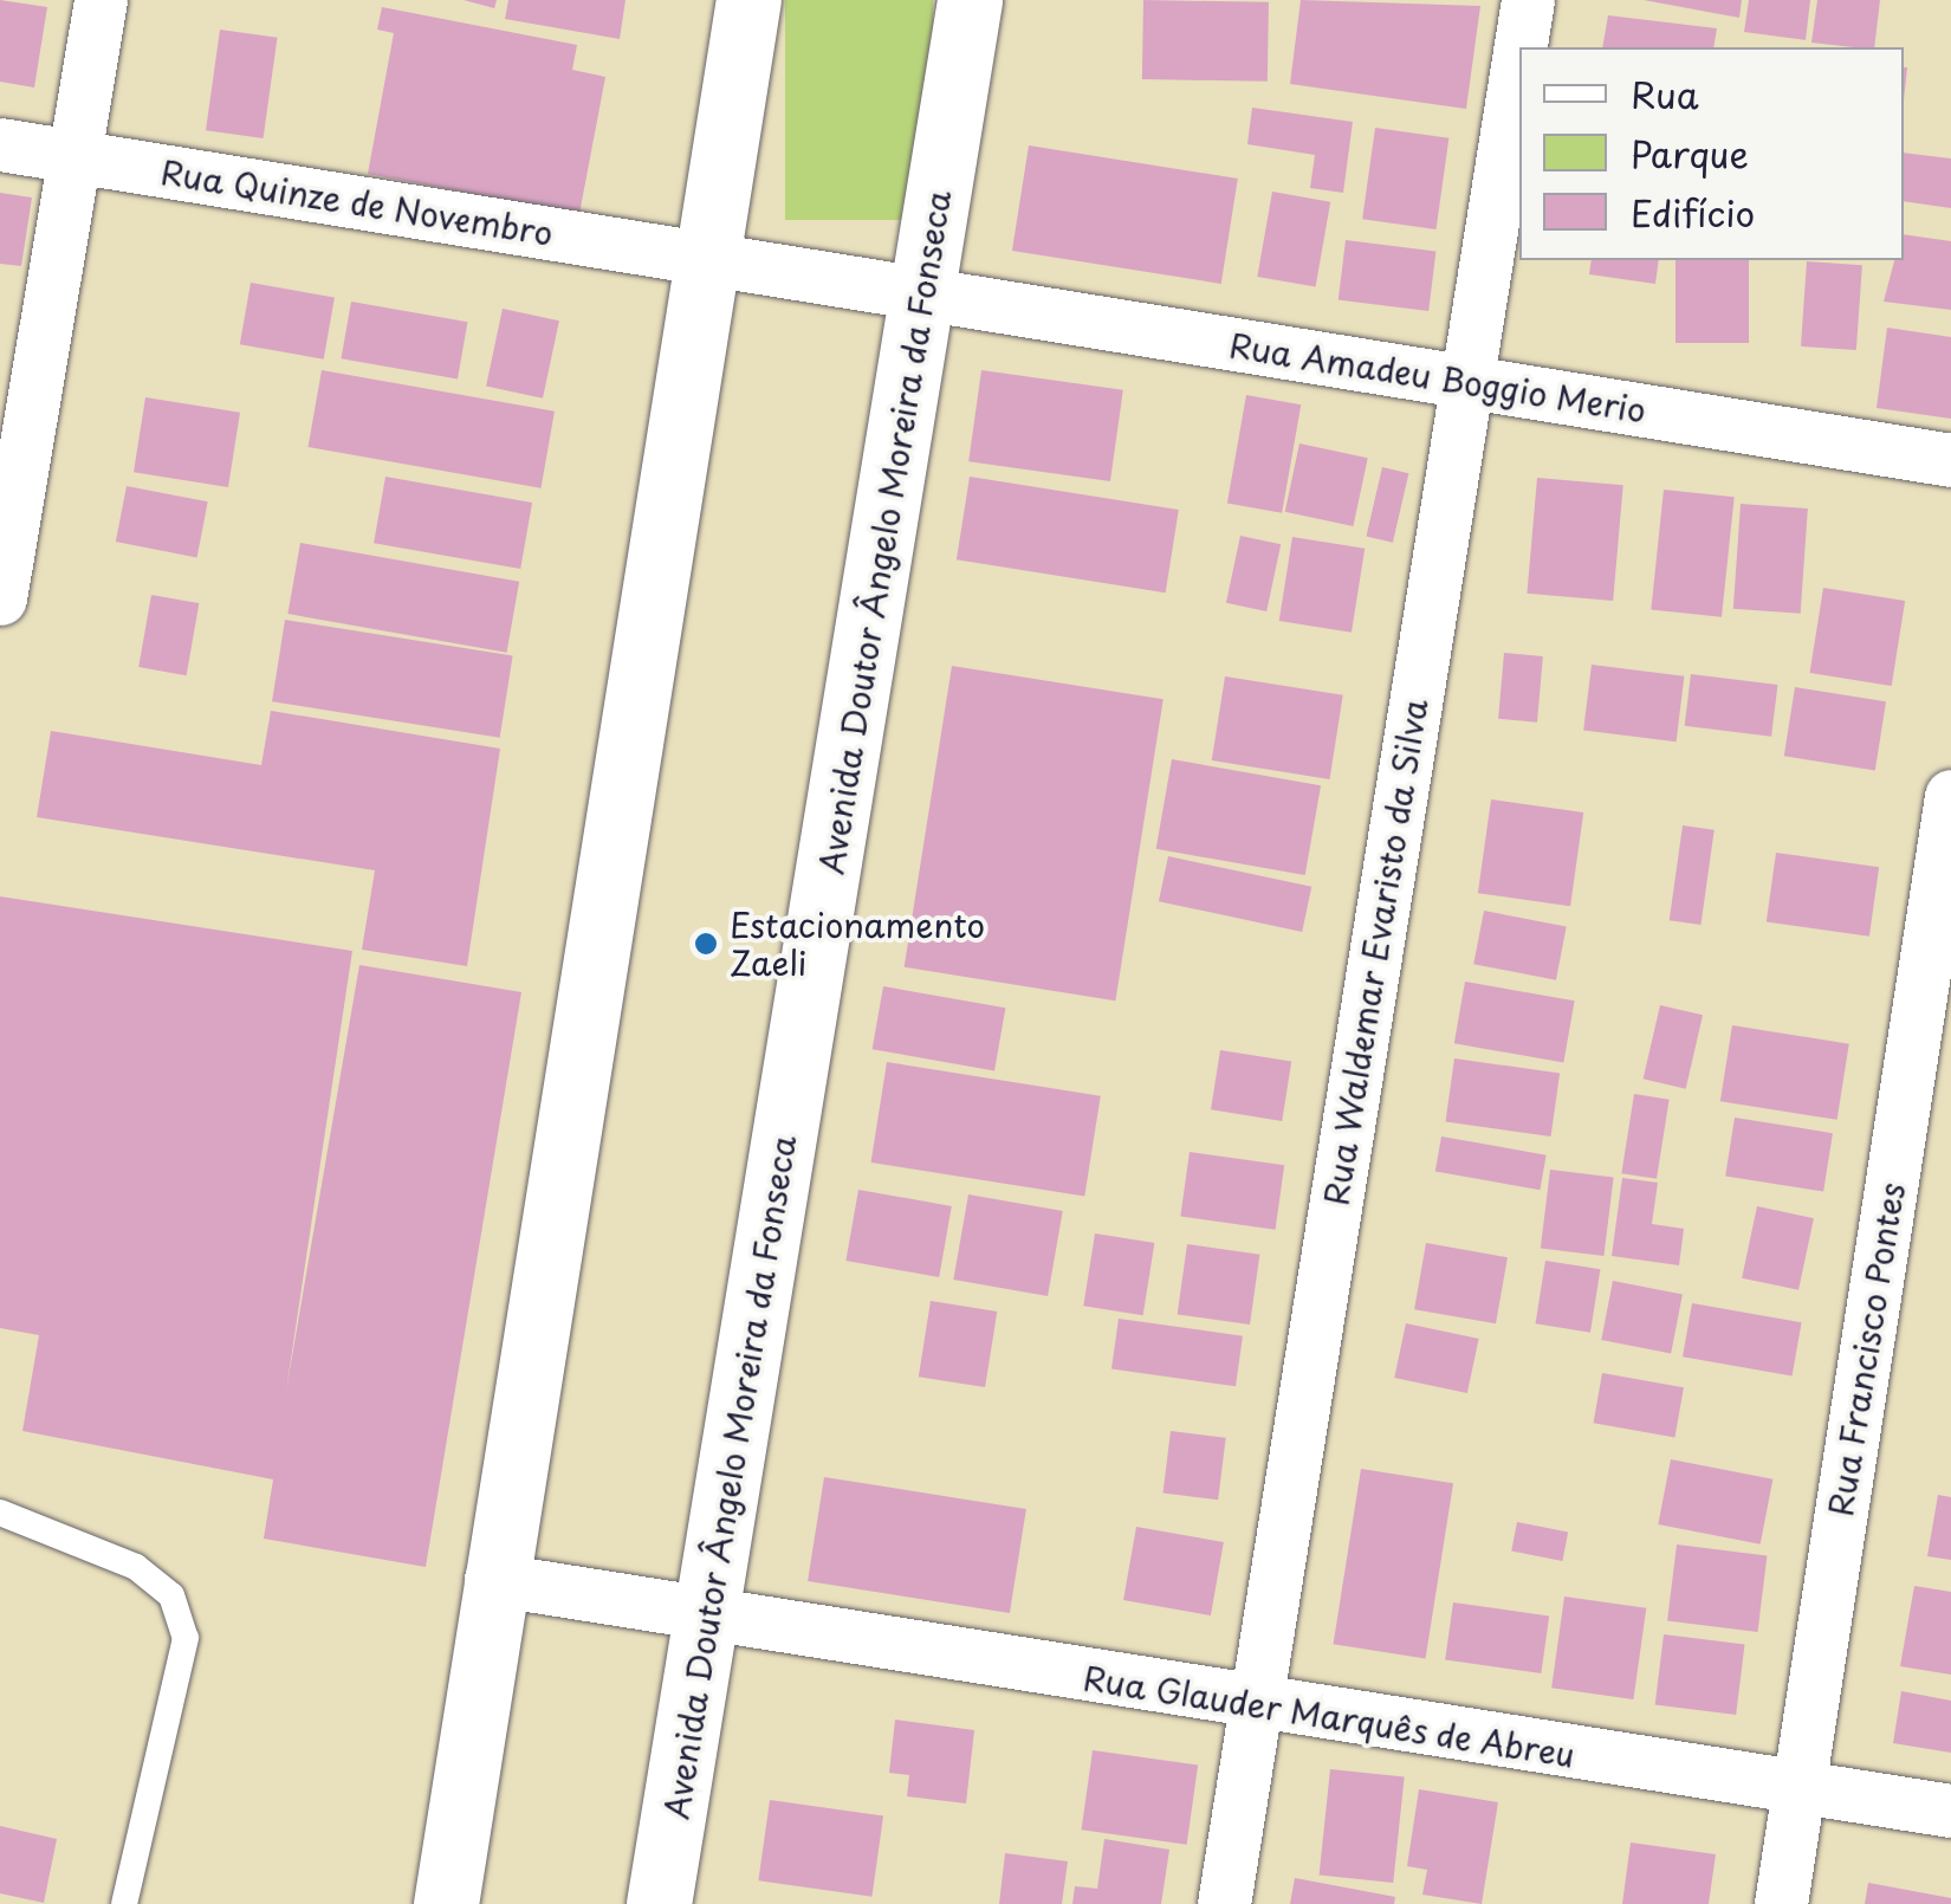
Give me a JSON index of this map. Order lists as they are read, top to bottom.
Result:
{
  "streets": {
    "main road": ["Avenida Doutor Ângelo Moreira da Fonseca"],
    "street": [
      "Rua Quinze de Novembro",
      "Rua Amadeu Boggio Merio",
      "Rua Waldemar Evaristo da Silva",
      "Rua Francisco Pontes",
      "Rua Glauder Marquês de Abreu"
    ]
  },
  "crossings": [
    ["Rua Quinze de Novembro", "Rua Amadeu Boggio Merio"],
    ["Rua Quinze de Novembro", "Avenida Doutor Ângelo Moreira da Fonseca"],
    ["Rua Amadeu Boggio Merio", "Avenida Doutor Ângelo Moreira da Fonseca"],
    ["Rua Amadeu Boggio Merio", "Rua Waldemar Evaristo da Silva"],
    ["Avenida Doutor Ângelo Moreira da Fonseca", "Rua Glauder Marquês de Abreu"],
    ["Rua Waldemar Evaristo da Silva", "Rua Glauder Marquês de Abreu"],
    ["Rua Francisco Pontes", "Rua Glauder Marquês de Abreu"]
  ],
  "places": ["Estacionamento Zaeli"],
  "legend": ["Rua", "Parque", "Edifício"]
}
